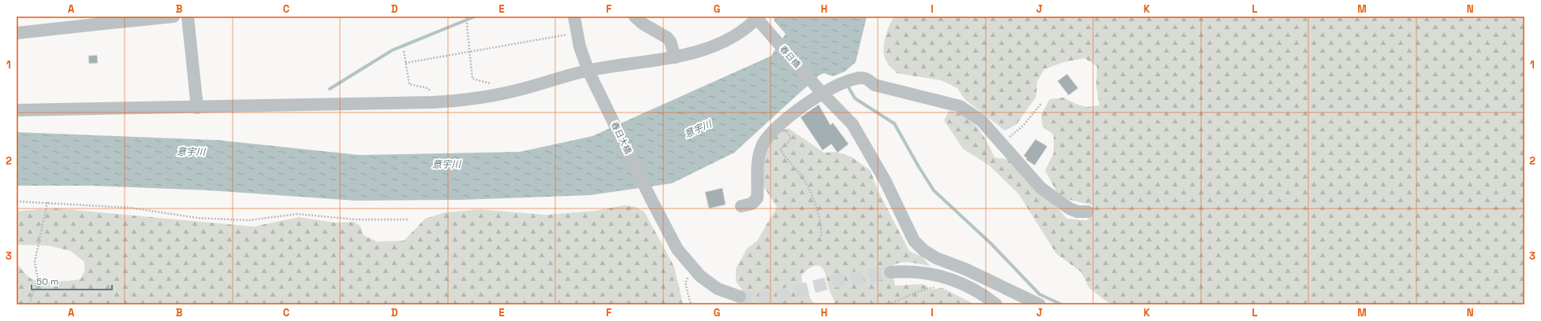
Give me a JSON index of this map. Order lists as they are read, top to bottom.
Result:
{
  "streets": {
    "street": ["春日橋", "春日大橋"]
  },
  "water": ["意宇川"],
  "scale_bar": "50 m",
  "grid": {
    "columns": [
      "A",
      "B",
      "C",
      "D",
      "E",
      "F",
      "G",
      "H",
      "I",
      "J",
      "K",
      "L",
      "M",
      "N"
    ],
    "rows": ["1", "2", "3"]
  }
}
